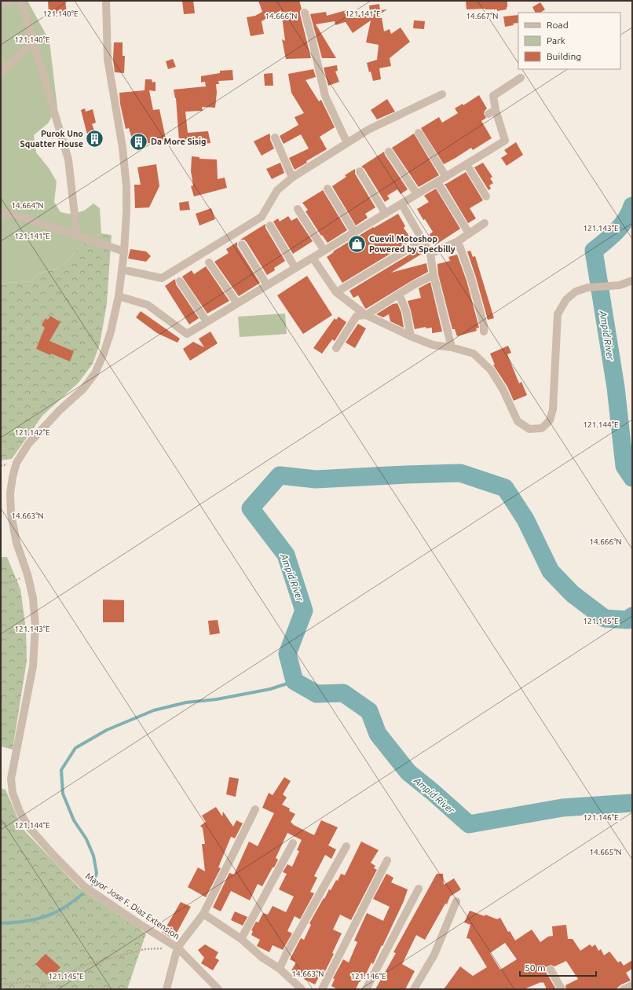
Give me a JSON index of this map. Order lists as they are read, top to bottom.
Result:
{
  "streets": {
    "street": ["Mayor Jose F. Diaz Extension"]
  },
  "water": ["Ampid River"],
  "places": {
    "building": ["Purok Uno Squatter House", "Da More Sisig"],
    "shop": ["Cuevil Motoshop Powered by Specbilly"]
  },
  "legend": ["Road", "Park", "Building"],
  "scale_bar": "50 m",
  "coordinates": [
    "121.140°E",
    "121.141°E",
    "14.666°N",
    "14.667°N",
    "14.664°N",
    "121.143°E",
    "121.144°E",
    "121.142°E",
    "14.663°N",
    "121.145°E",
    "121.146°E",
    "14.665°N"
  ]
}
